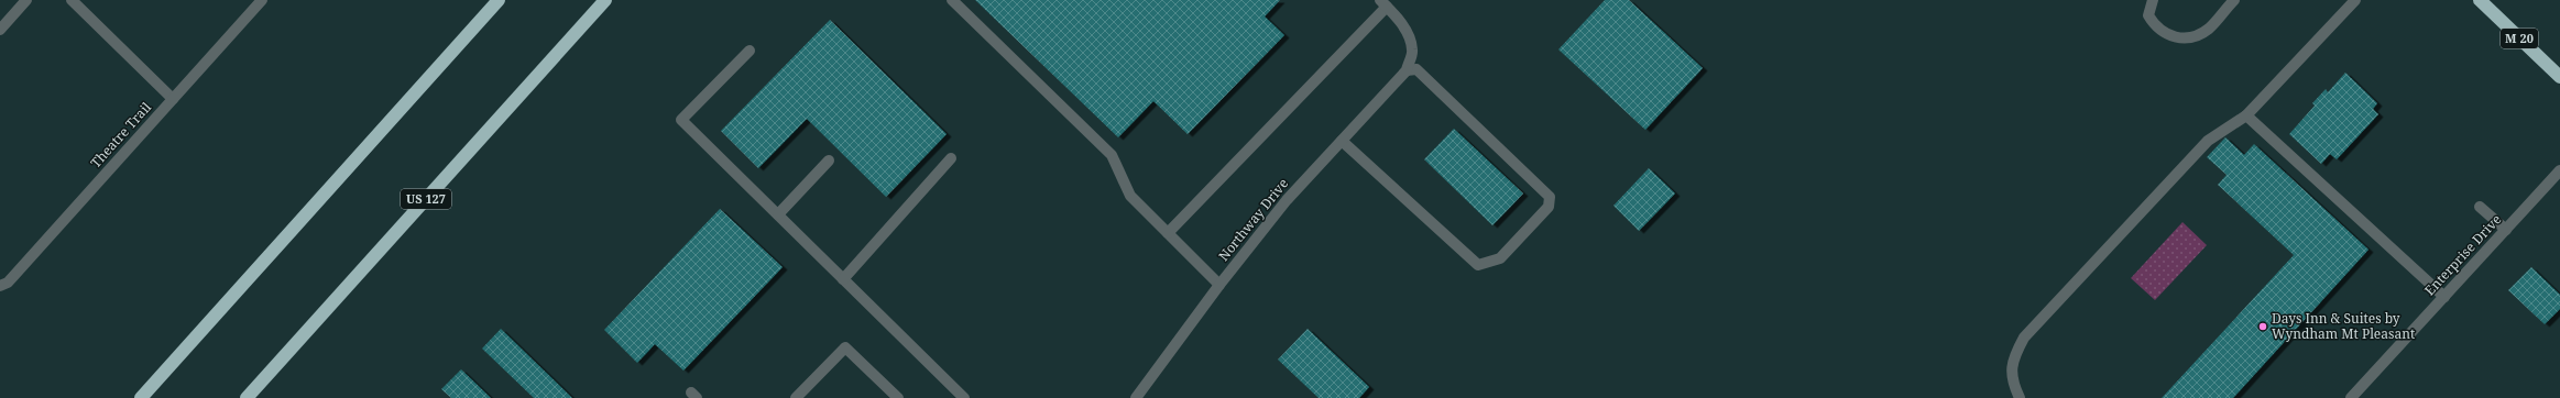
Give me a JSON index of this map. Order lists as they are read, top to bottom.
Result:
{
  "streets": {
    "highway": ["M 20", "US 127"],
    "street": ["Theatre Trail", "Northway Drive", "Enterprise Drive"]
  },
  "places": ["Days Inn & Suites by Wyndham Mt Pleasant"]
}
